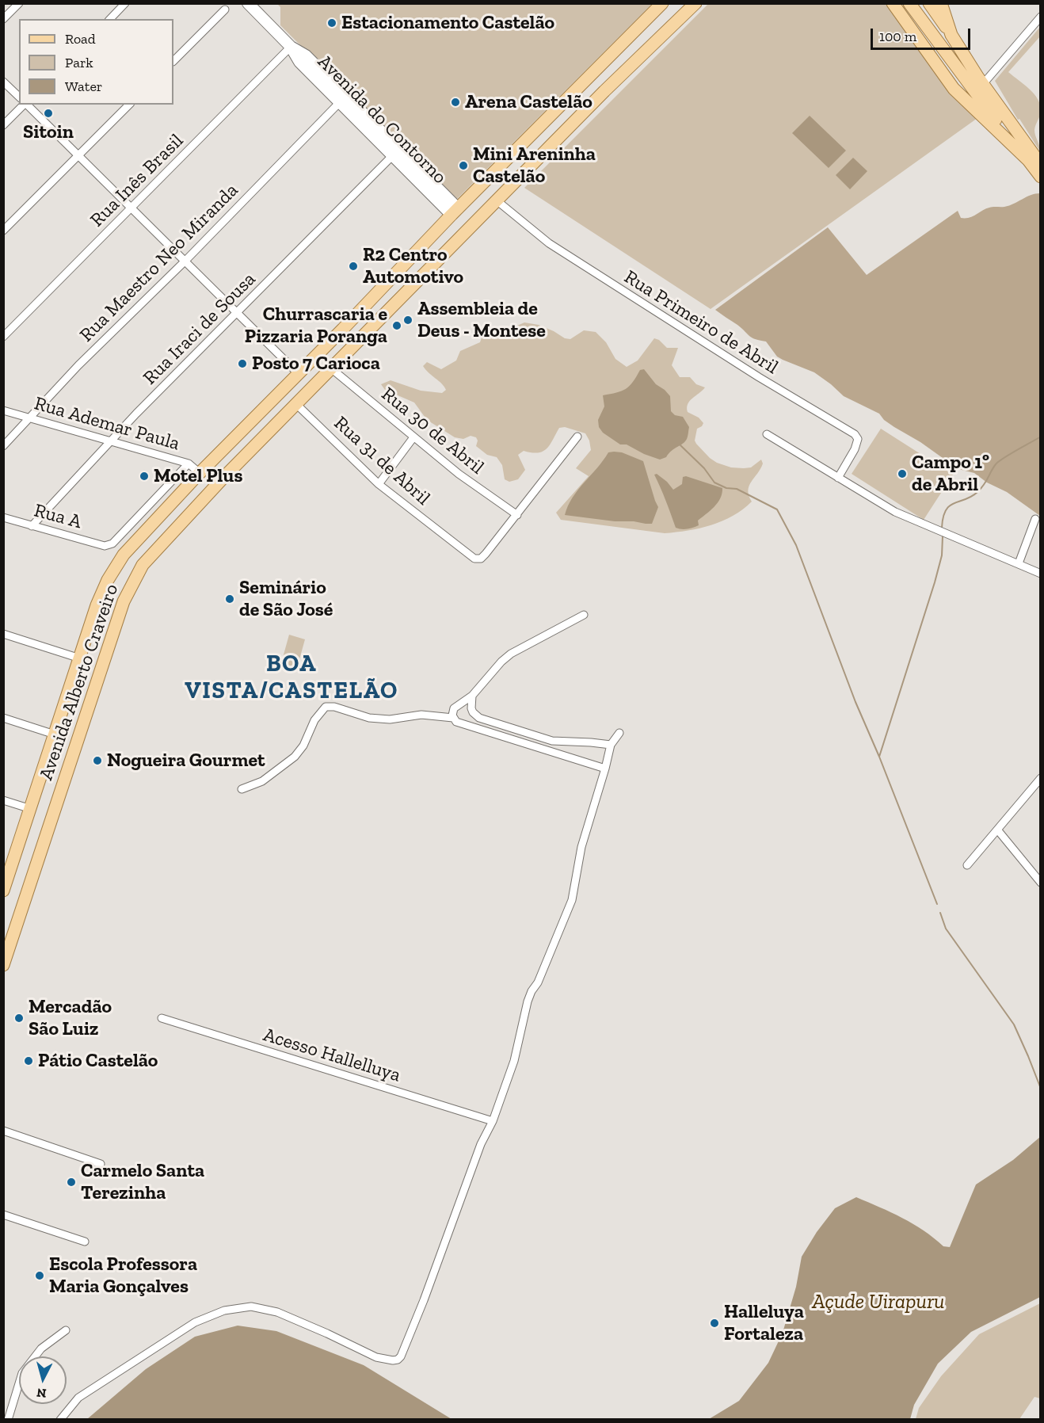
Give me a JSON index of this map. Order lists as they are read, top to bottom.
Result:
{
  "streets": {
    "main road": ["Avenida Alberto Craveiro"],
    "street": [
      "Avenida do Contorno",
      "Rua Inês Brasil",
      "Rua Maestro Neo Miranda",
      "Rua Primeiro de Abril",
      "Rua Iraci de Sousa",
      "Rua Ademar Paula",
      "Rua 30 de Abril",
      "Rua 31 de Abril",
      "Rua A",
      "Acesso Hallelluya"
    ]
  },
  "crossings": [
    ["Avenida do Contorno", "Rua Inês Brasil"],
    ["Avenida do Contorno", "Rua Maestro Neo Miranda"],
    ["Avenida do Contorno", "Rua Iraci de Sousa"],
    ["Avenida do Contorno", "Avenida Alberto Craveiro"],
    ["Rua Maestro Neo Miranda", "Rua Ademar Paula"],
    ["Rua Primeiro de Abril", "Avenida Alberto Craveiro"],
    ["Rua Iraci de Sousa", "Rua Ademar Paula"],
    ["Rua Iraci de Sousa", "Rua A"],
    ["Rua Ademar Paula", "Rua A"],
    ["Rua Ademar Paula", "Avenida Alberto Craveiro"],
    ["Rua 30 de Abril", "Rua 31 de Abril"],
    ["Rua 30 de Abril", "Avenida Alberto Craveiro"],
    ["Rua 31 de Abril", "Avenida Alberto Craveiro"]
  ],
  "districts": ["BOA VISTA/CASTELÃO"],
  "water": ["Açude Uirapuru"],
  "places": [
    "Estacionamento Castelão",
    "Arena Castelão",
    "Sitoin",
    "Mini Areninha Castelão",
    "R2 Centro Automotivo",
    "Assembleia de Deus - Montese",
    "Churrascaria e Pizzaria Poranga",
    "Posto 7 Carioca",
    "Campo 1º de Abril",
    "Motel Plus",
    "Seminário de São José",
    "Nogueira Gourmet",
    "Mercadão São Luiz",
    "Pátio Castelão",
    "Carmelo Santa Terezinha",
    "Escola Professora Maria Gonçalves",
    "Halleluya Fortaleza"
  ],
  "legend": ["Road", "Park", "Water"],
  "scale_bar": "100 m",
  "north": "bottom"
}
